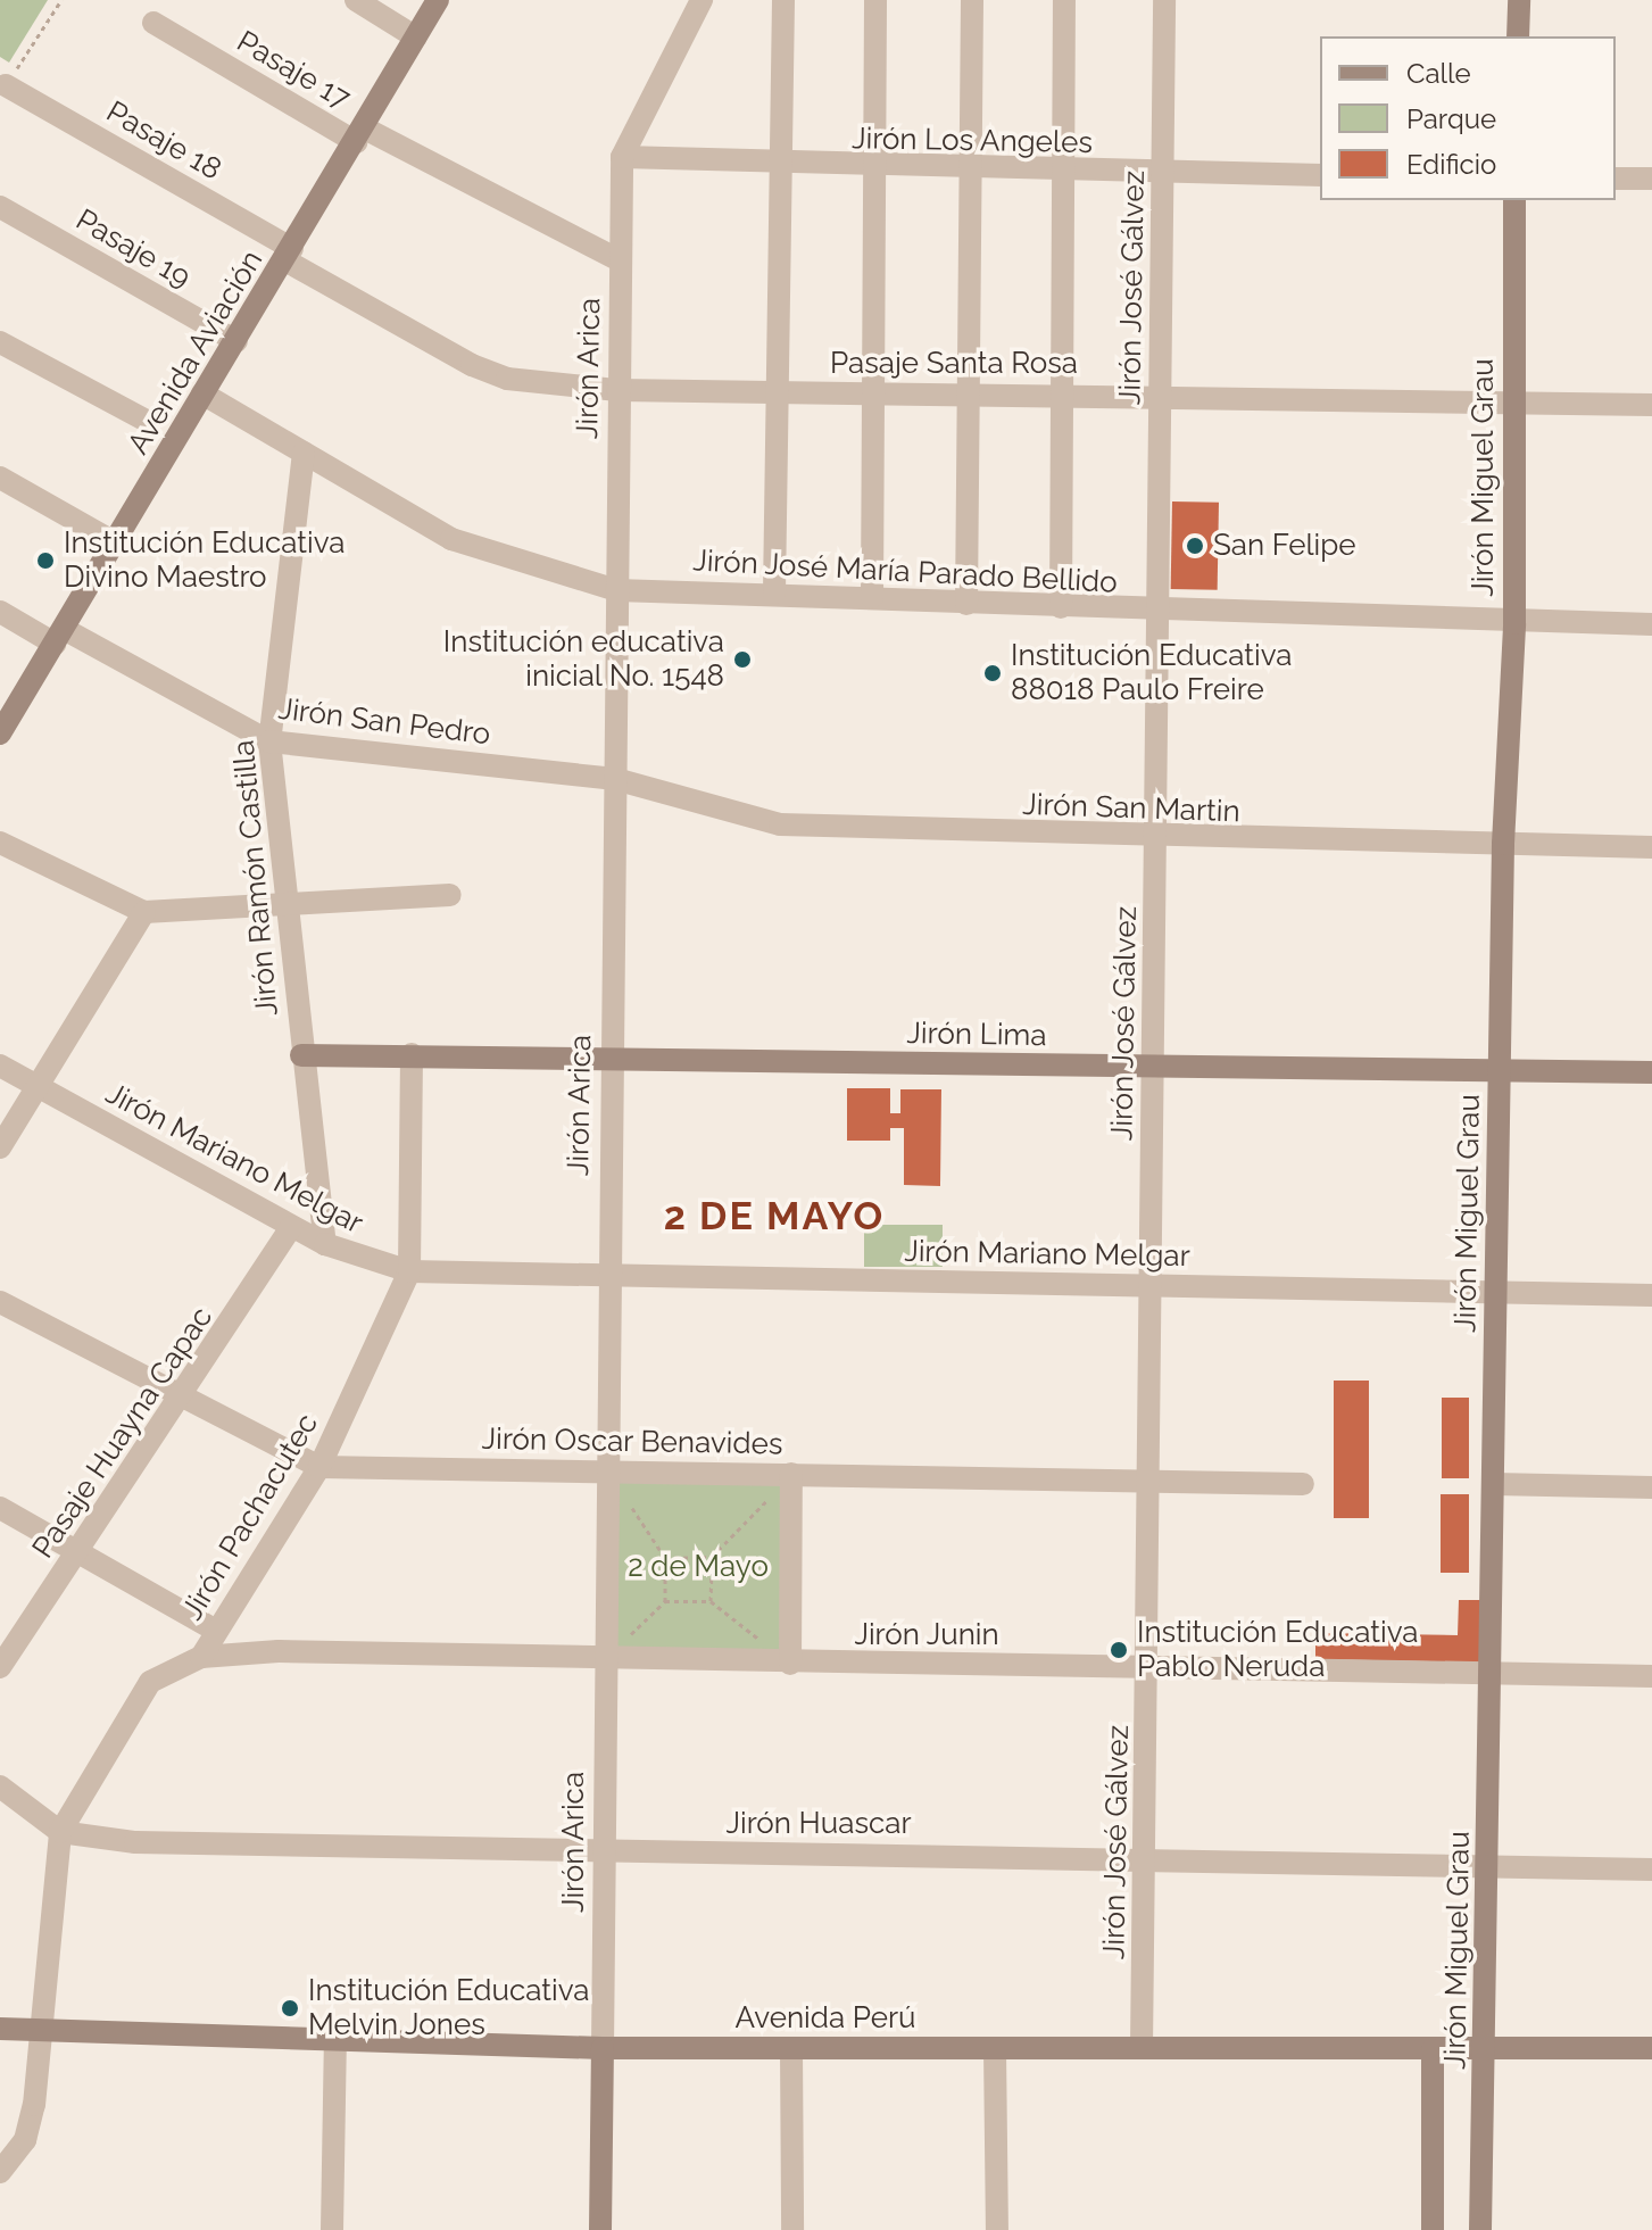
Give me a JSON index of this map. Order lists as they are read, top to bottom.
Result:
{
  "streets": {
    "street": [
      "Pasaje 17",
      "Pasaje 18",
      "Jirón Los Angeles",
      "Pasaje 19",
      "Jirón José Gálvez",
      "Avenida Aviación",
      "Pasaje Santa Rosa",
      "Jirón Arica",
      "Jirón Miguel Grau",
      "Jirón José María Parado Bellido",
      "Jirón San Pedro",
      "Jirón San Martin",
      "Jirón Ramón Castilla",
      "Jirón Lima",
      "Jirón Mariano Melgar",
      "Pasaje Huayna Capac",
      "Jirón Oscar Benavides",
      "Jirón Pachacutec",
      "Jirón Junin",
      "Jirón Huascar",
      "Avenida Perú"
    ]
  },
  "crossings": [
    ["Pasaje 17", "Avenida Aviación"],
    ["Pasaje 17", "Jirón Arica"],
    ["Pasaje 18", "Avenida Aviación"],
    ["Pasaje 18", "Pasaje Santa Rosa"],
    ["Jirón Los Angeles", "Jirón José Gálvez"],
    ["Jirón Los Angeles", "Jirón Arica"],
    ["Pasaje 19", "Avenida Aviación"],
    ["Jirón José Gálvez", "Pasaje Santa Rosa"],
    ["Jirón José Gálvez", "Jirón José María Parado Bellido"],
    ["Jirón José Gálvez", "Jirón San Martin"],
    ["Jirón José Gálvez", "Jirón Lima"],
    ["Jirón José Gálvez", "Jirón Mariano Melgar"],
    ["Jirón José Gálvez", "Jirón Oscar Benavides"],
    ["Jirón José Gálvez", "Jirón Junin"],
    ["Jirón José Gálvez", "Jirón Huascar"],
    ["Jirón José Gálvez", "Avenida Perú"],
    ["Avenida Aviación", "Pasaje Santa Rosa"],
    ["Avenida Aviación", "Jirón José María Parado Bellido"],
    ["Avenida Aviación", "Jirón San Pedro"],
    ["Pasaje Santa Rosa", "Jirón Arica"],
    ["Pasaje Santa Rosa", "Jirón Miguel Grau"],
    ["Jirón Arica", "Jirón José María Parado Bellido"],
    ["Jirón Arica", "Jirón San Pedro"],
    ["Jirón Arica", "Jirón San Martin"],
    ["Jirón Arica", "Jirón Lima"],
    ["Jirón Arica", "Jirón Mariano Melgar"],
    ["Jirón Arica", "Jirón Oscar Benavides"],
    ["Jirón Arica", "Jirón Junin"],
    ["Jirón Arica", "Jirón Huascar"],
    ["Jirón Arica", "Avenida Perú"],
    ["Jirón Miguel Grau", "Jirón José María Parado Bellido"],
    ["Jirón Miguel Grau", "Jirón San Martin"],
    ["Jirón Miguel Grau", "Jirón Lima"],
    ["Jirón Miguel Grau", "Jirón Mariano Melgar"],
    ["Jirón Miguel Grau", "Jirón Junin"],
    ["Jirón Miguel Grau", "Jirón Huascar"],
    ["Jirón Miguel Grau", "Avenida Perú"],
    ["Jirón José María Parado Bellido", "Jirón Ramón Castilla"],
    ["Jirón San Pedro", "Jirón San Martin"],
    ["Jirón San Pedro", "Jirón Ramón Castilla"],
    ["Jirón Ramón Castilla", "Jirón Lima"],
    ["Jirón Ramón Castilla", "Jirón Mariano Melgar"],
    ["Jirón Lima", "Jirón Pachacutec"],
    ["Jirón Mariano Melgar", "Pasaje Huayna Capac"],
    ["Jirón Mariano Melgar", "Jirón Pachacutec"],
    ["Pasaje Huayna Capac", "Jirón Oscar Benavides"],
    ["Jirón Oscar Benavides", "Jirón Pachacutec"],
    ["Jirón Pachacutec", "Jirón Junin"],
    ["Jirón Pachacutec", "Jirón Huascar"],
    ["Jirón Pachacutec", "Avenida Perú"]
  ],
  "districts": ["2 DE MAYO"],
  "parks": ["2 de Mayo"],
  "places": [
    "San Felipe",
    "Institución Educativa Divino Maestro",
    "Institución educativa inicial No. 1548",
    "Institución Educativa 88018 Paulo Freire",
    "Institución Educativa Pablo Neruda",
    "Institución Educativa Melvin Jones"
  ],
  "legend": ["Calle", "Parque", "Edificio"]
}
